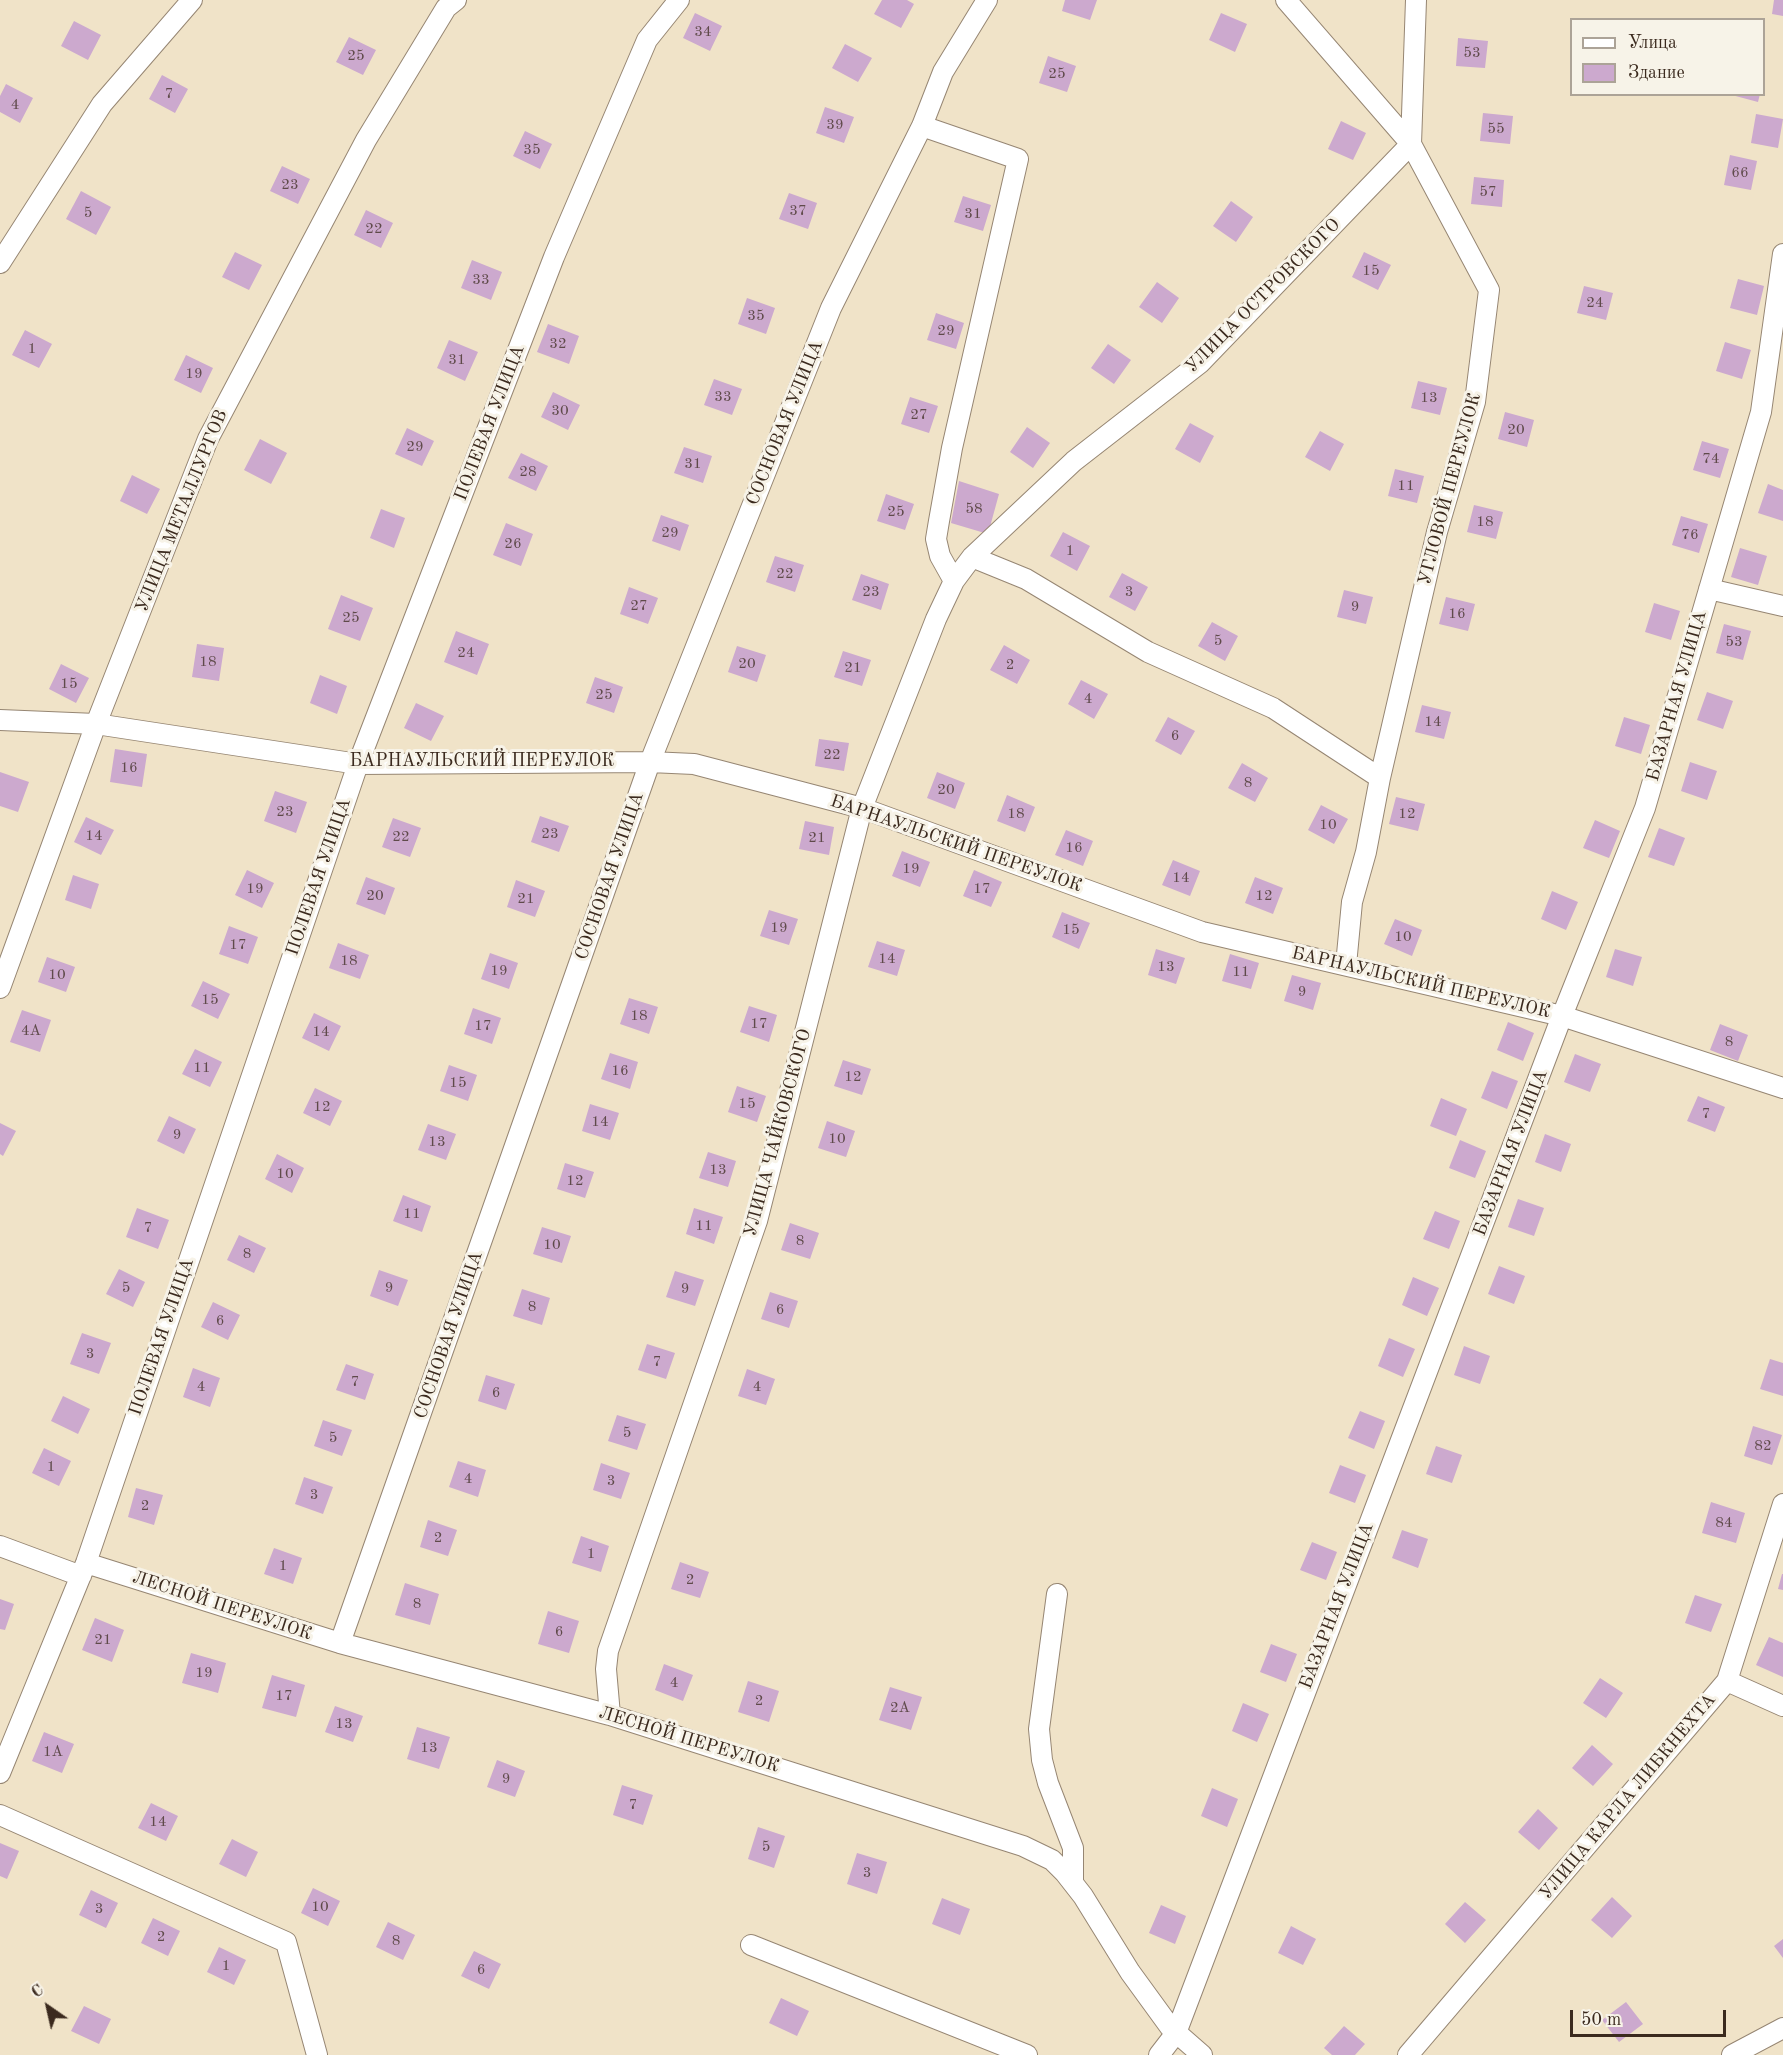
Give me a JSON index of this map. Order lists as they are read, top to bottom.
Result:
{
  "streets": {
    "street": [
      "УЛИЦА ОСТРОВСКОГО",
      "ПОЛЕВАЯ УЛИЦА",
      "СОСНОВАЯ УЛИЦА",
      "УГЛОВОЙ ПЕРЕУЛОК",
      "УЛИЦА МЕТАЛЛУРГОВ",
      "БАЗАРНАЯ УЛИЦА",
      "БАРНАУЛЬСКИЙ ПЕРЕУЛОК",
      "УЛИЦА ЧАЙКОВСКОГО",
      "ЛЕСНОЙ ПЕРЕУЛОК",
      "УЛИЦА КАРЛА ЛИБКНЕХТА"
    ]
  },
  "crossings": [
    ["УЛИЦА ОСТРОВСКОГО", "УГЛОВОЙ ПЕРЕУЛОК"],
    ["УЛИЦА ОСТРОВСКОГО", "УЛИЦА ЧАЙКОВСКОГО"],
    ["ПОЛЕВАЯ УЛИЦА", "БАРНАУЛЬСКИЙ ПЕРЕУЛОК"],
    ["ПОЛЕВАЯ УЛИЦА", "ЛЕСНОЙ ПЕРЕУЛОК"],
    ["СОСНОВАЯ УЛИЦА", "БАРНАУЛЬСКИЙ ПЕРЕУЛОК"],
    ["СОСНОВАЯ УЛИЦА", "ЛЕСНОЙ ПЕРЕУЛОК"],
    ["УГЛОВОЙ ПЕРЕУЛОК", "БАРНАУЛЬСКИЙ ПЕРЕУЛОК"],
    ["УЛИЦА МЕТАЛЛУРГОВ", "БАРНАУЛЬСКИЙ ПЕРЕУЛОК"],
    ["БАЗАРНАЯ УЛИЦА", "БАРНАУЛЬСКИЙ ПЕРЕУЛОК"],
    ["БАЗАРНАЯ УЛИЦА", "ЛЕСНОЙ ПЕРЕУЛОК"],
    ["БАРНАУЛЬСКИЙ ПЕРЕУЛОК", "УЛИЦА ЧАЙКОВСКОГО"],
    ["УЛИЦА ЧАЙКОВСКОГО", "ЛЕСНОЙ ПЕРЕУЛОК"]
  ],
  "house_numbers": [
    "34",
    "53",
    "25",
    "25",
    "7",
    "4",
    "39",
    "55",
    "35",
    "66",
    "23",
    "57",
    "37",
    "5",
    "31",
    "22",
    "15",
    "33",
    "24",
    "35",
    "29",
    "32",
    "1",
    "31",
    "19",
    "33",
    "13",
    "30",
    "27",
    "20",
    "29",
    "74",
    "31",
    "28",
    "11",
    "58",
    "25",
    "18",
    "29",
    "76",
    "26",
    "1",
    "22",
    "23",
    "3",
    "27",
    "9",
    "16",
    "25",
    "5",
    "53",
    "24",
    "18",
    "20",
    "2",
    "21",
    "15",
    "25",
    "4",
    "14",
    "6",
    "22",
    "16",
    "8",
    "20",
    "23",
    "18",
    "12",
    "10",
    "23",
    "14",
    "22",
    "21",
    "16",
    "19",
    "14",
    "19",
    "17",
    "20",
    "12",
    "21",
    "19",
    "15",
    "10",
    "17",
    "14",
    "18",
    "13",
    "19",
    "11",
    "10",
    "9",
    "15",
    "18",
    "17",
    "17",
    "4А",
    "14",
    "8",
    "11",
    "16",
    "12",
    "15",
    "15",
    "12",
    "7",
    "14",
    "9",
    "10",
    "13",
    "13",
    "10",
    "12",
    "11",
    "11",
    "7",
    "8",
    "10",
    "8",
    "5",
    "9",
    "9",
    "8",
    "6",
    "6",
    "3",
    "7",
    "7",
    "4",
    "4",
    "6",
    "5",
    "5",
    "82",
    "1",
    "4",
    "3",
    "3",
    "2",
    "84",
    "2",
    "1",
    "1",
    "2",
    "8",
    "6",
    "21",
    "19",
    "4",
    "17",
    "2",
    "2А",
    "13",
    "13",
    "1А",
    "9",
    "7",
    "14",
    "5",
    "3",
    "10",
    "3",
    "2",
    "8",
    "1",
    "6"
  ],
  "legend": ["Улица", "Здание"],
  "scale_bar": "50 m",
  "north": "top left"
}
